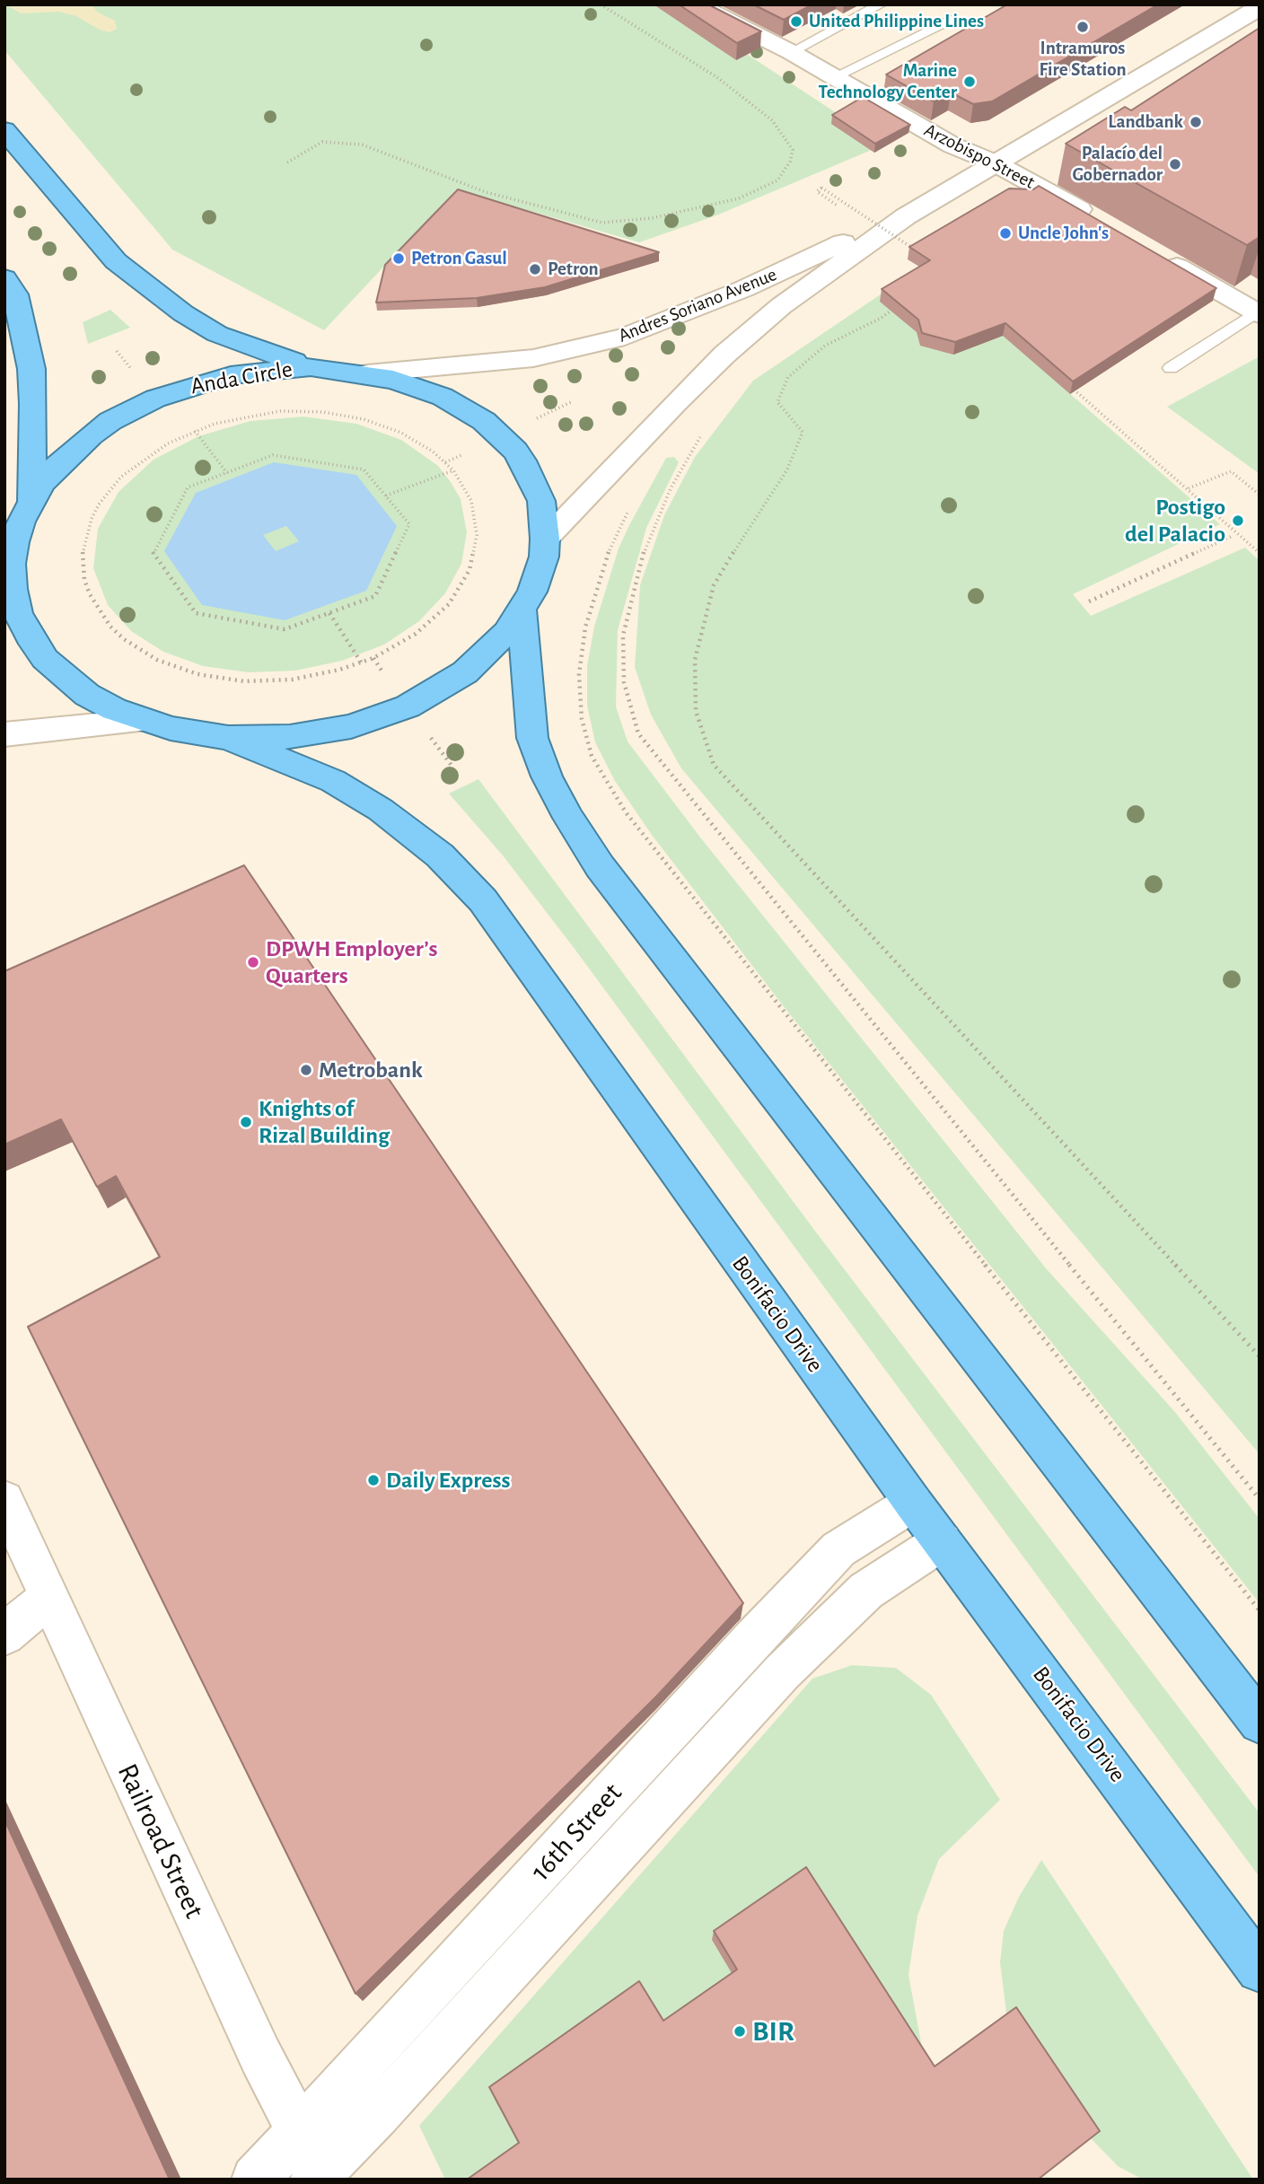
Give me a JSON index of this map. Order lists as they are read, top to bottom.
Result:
{
  "streets": {
    "highway": ["Anda Circle", "Bonifacio Drive"],
    "street": [
      "Arzobispo Street",
      "Andres Soriano Avenue",
      "16th Street",
      "Railroad Street"
    ]
  },
  "crossings": [
    ["Arzobispo Street", "Andres Soriano Avenue"],
    ["Andres Soriano Avenue", "Anda Circle"],
    ["Anda Circle", "Bonifacio Drive"],
    ["Bonifacio Drive", "16th Street"],
    ["16th Street", "Railroad Street"]
  ],
  "places": [
    "United Philippine Lines",
    "Intramuros Fire Station",
    "Marine Technology Center",
    "Landbank",
    "Palacío del Gobernador",
    "Uncle John's",
    "Petron Gasul",
    "Petron",
    "Postigo del Palacio",
    "DPWH Employer’s Quarters",
    "Metrobank",
    "Knights of Rizal Building",
    "Daily Express",
    "BIR"
  ]
}
